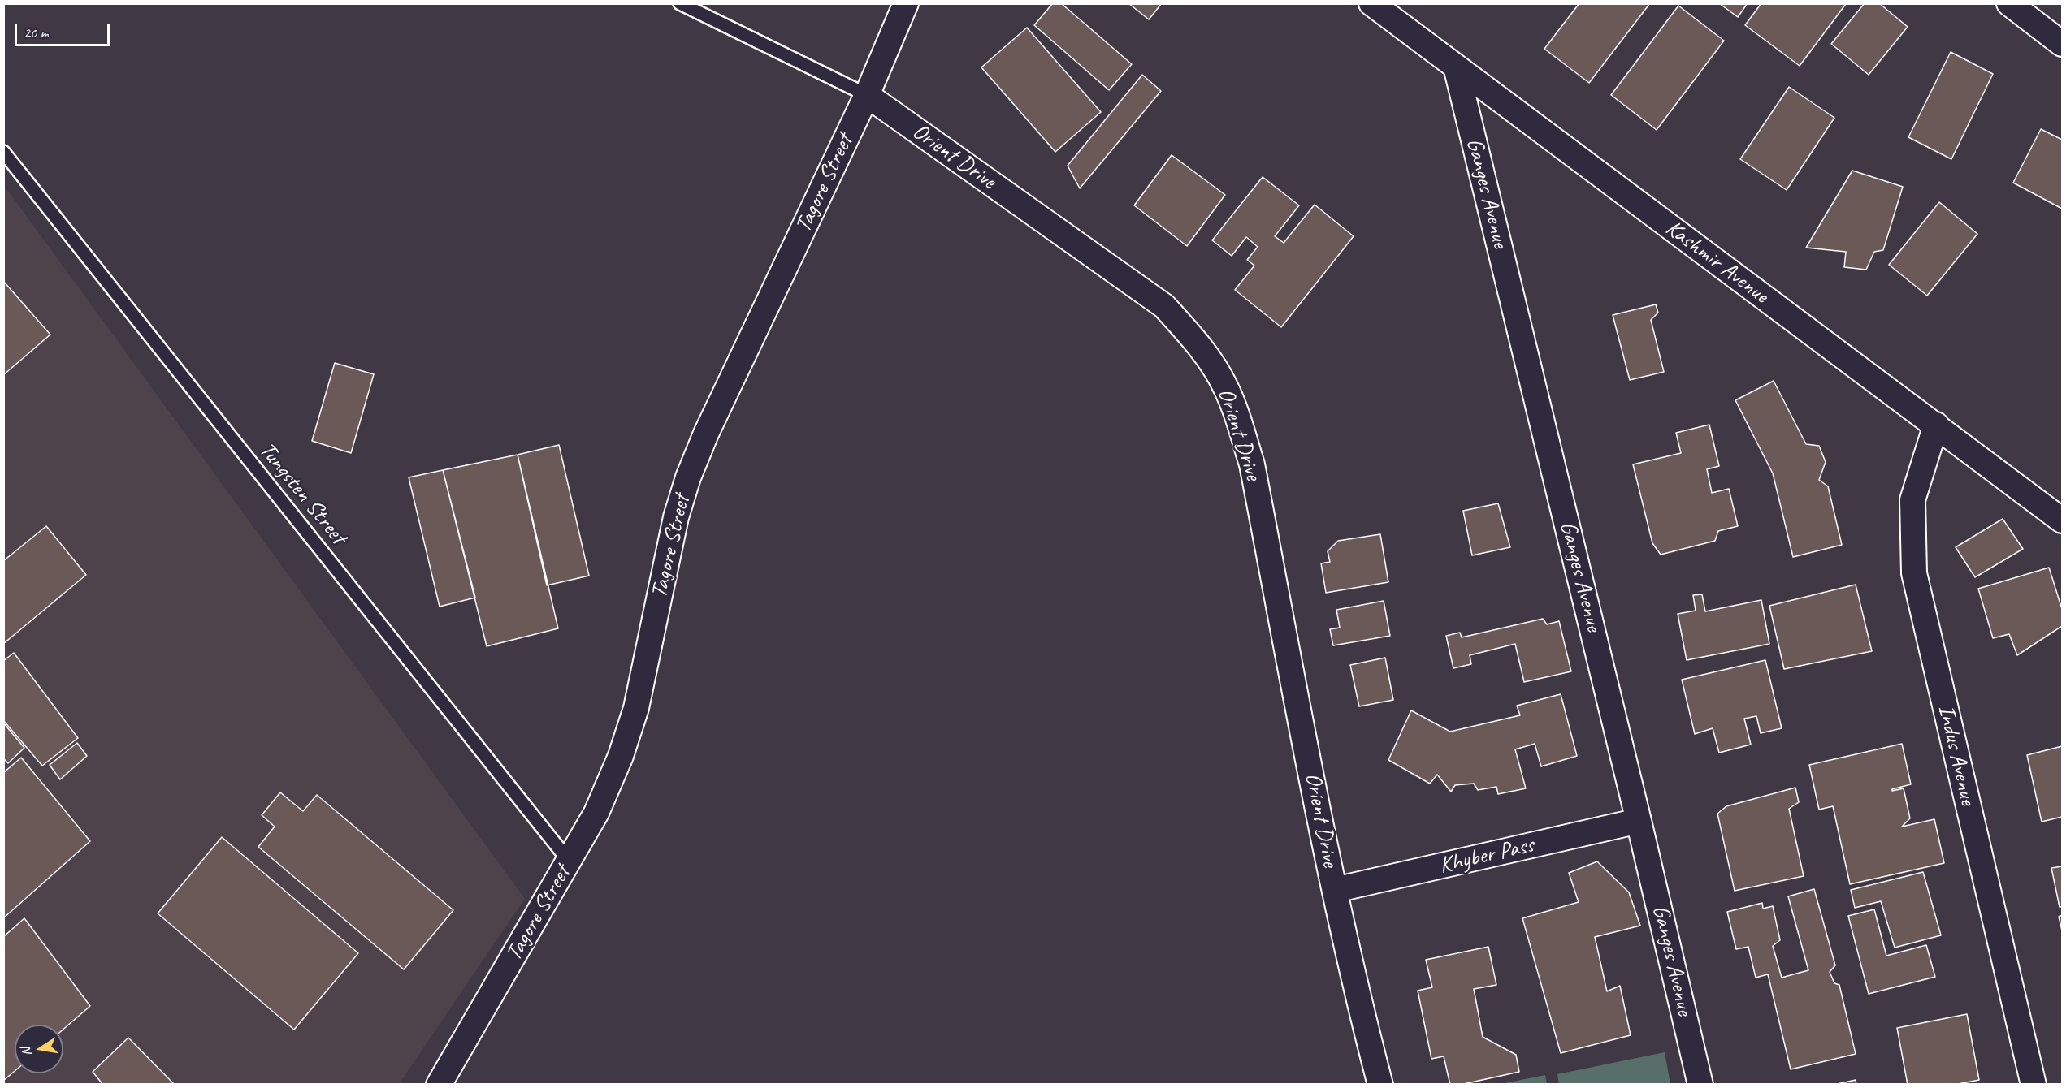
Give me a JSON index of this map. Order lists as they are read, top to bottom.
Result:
{
  "streets": {
    "street": [
      "Orient Drive",
      "Tagore Street",
      "Ganges Avenue",
      "Kashmir Avenue",
      "Indus Avenue",
      "Khyber Pass"
    ],
    "lane": ["Tungsten Street"]
  },
  "crossings": [
    ["Orient Drive", "Tagore Street"],
    ["Orient Drive", "Khyber Pass"],
    ["Tagore Street", "Tungsten Street"],
    ["Ganges Avenue", "Kashmir Avenue"],
    ["Ganges Avenue", "Khyber Pass"],
    ["Kashmir Avenue", "Indus Avenue"]
  ],
  "scale_bar": "20 m",
  "north": "left"
}
